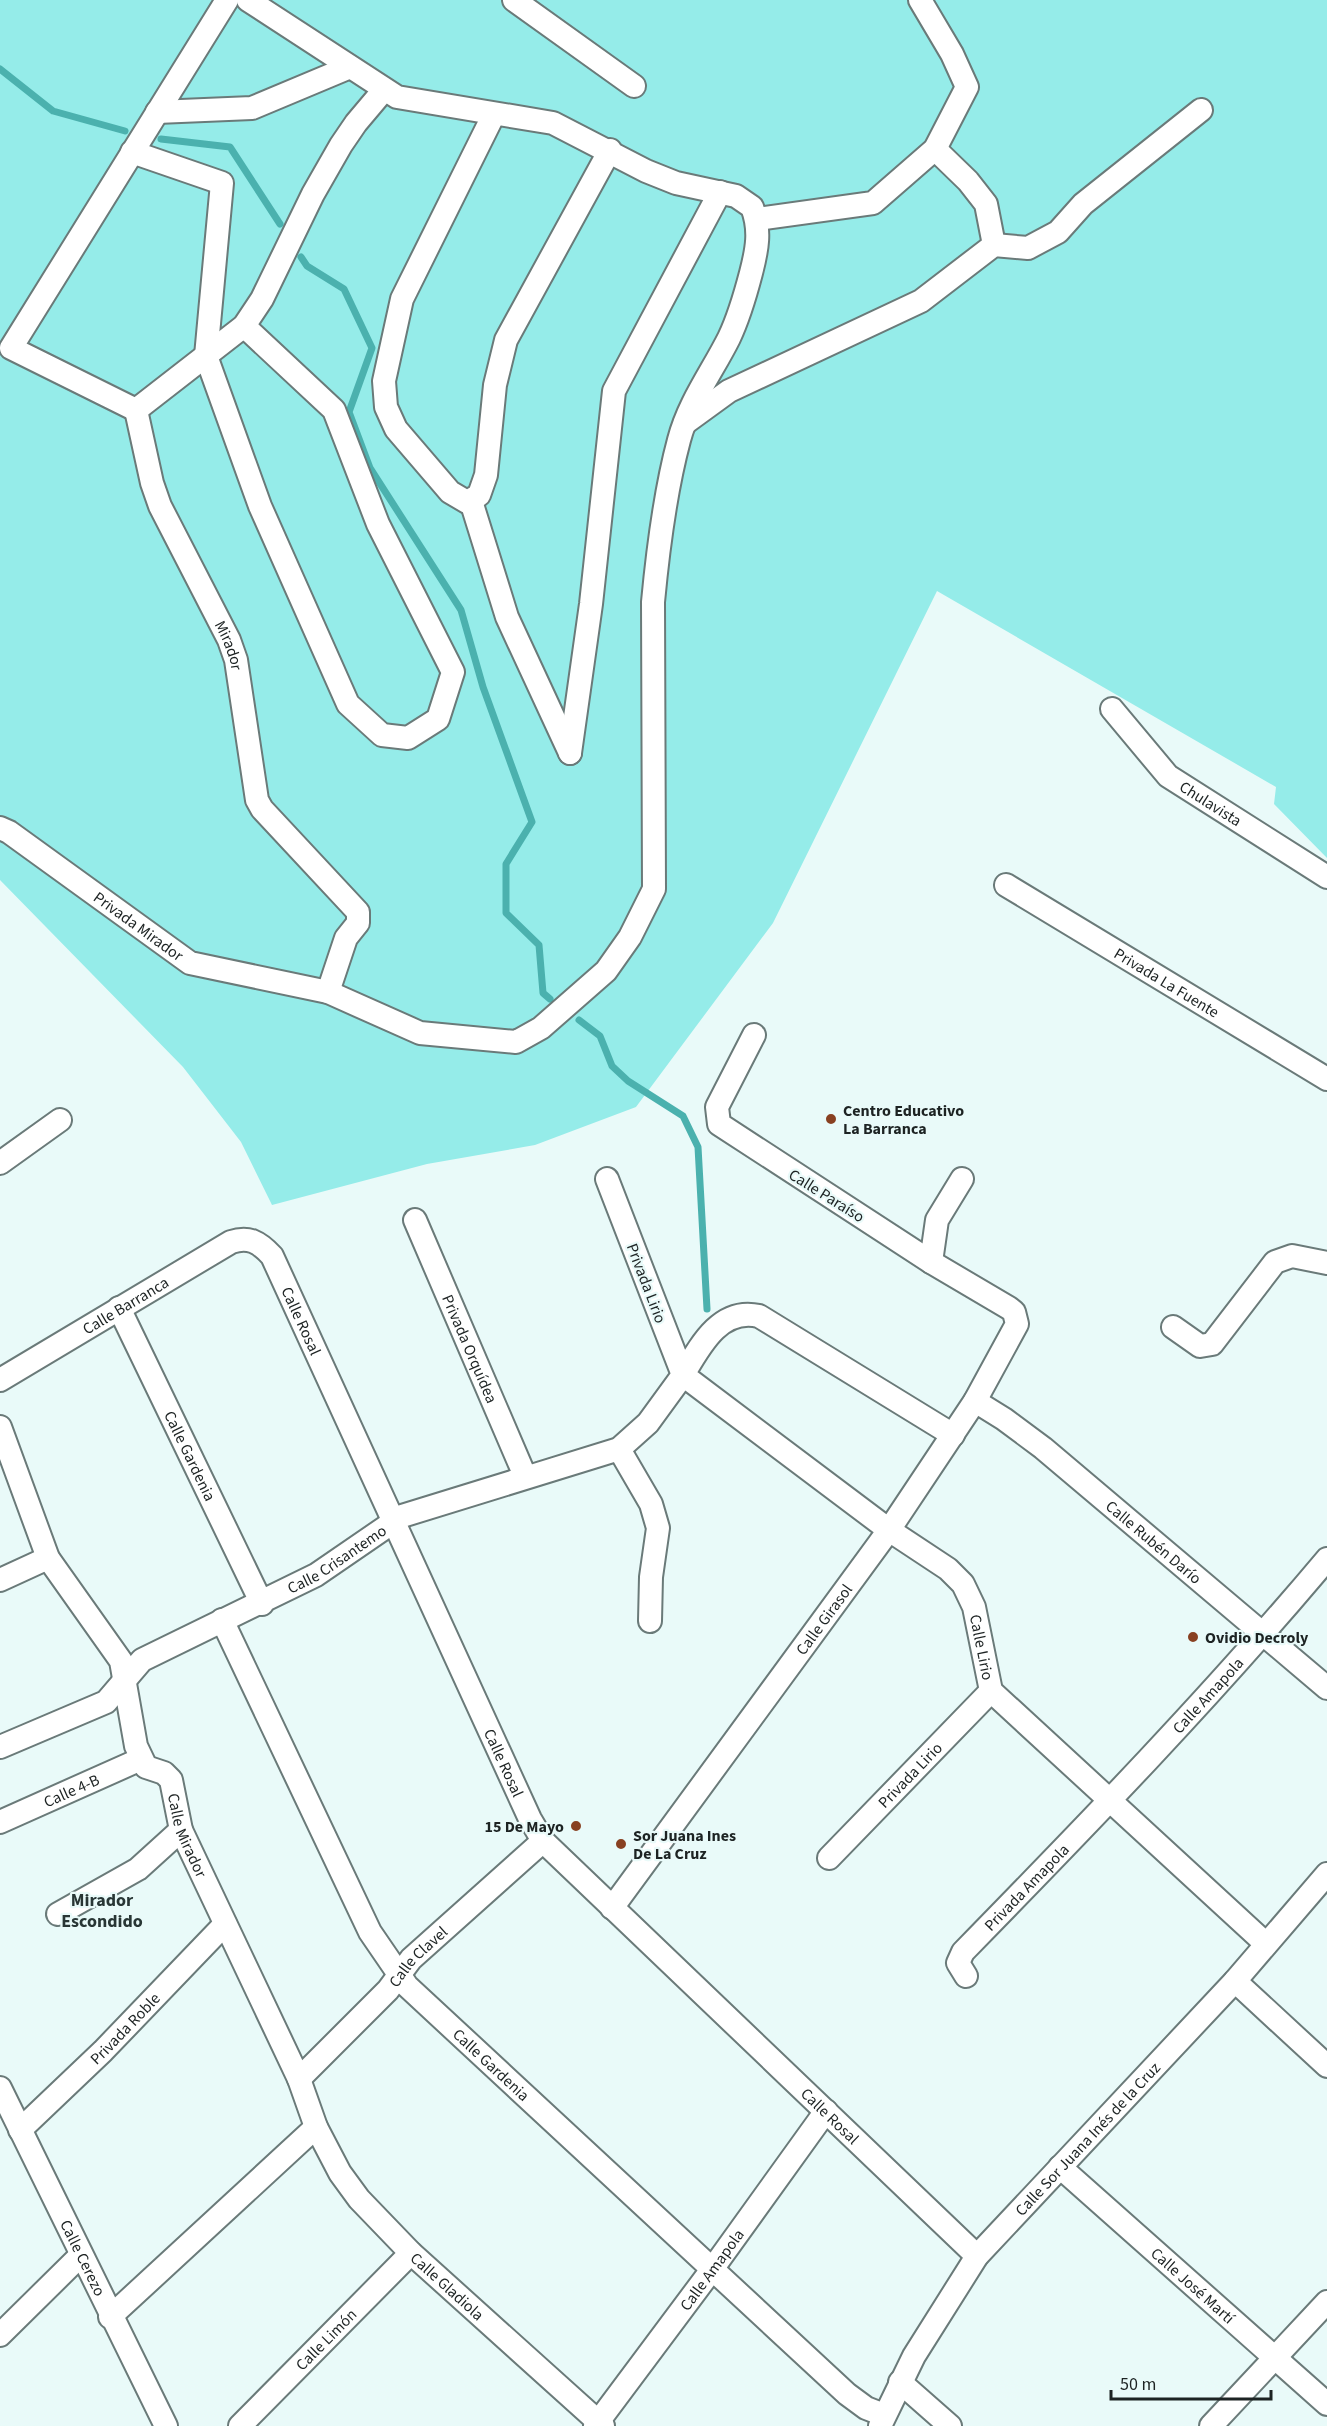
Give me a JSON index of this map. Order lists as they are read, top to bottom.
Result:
{
  "streets": {
    "street": [
      "Mirador",
      "Chulavista",
      "Privada Mirador",
      "Privada La Fuente",
      "Calle Paraíso",
      "Privada Lirio",
      "Calle Barranca",
      "Calle Rosal",
      "Privada Orquídea",
      "Calle Gardenia",
      "Calle Rubén Darío",
      "Calle Crisantemo",
      "Calle Girasol",
      "Calle Lirio",
      "Calle Amapola",
      "Calle 4-B",
      "Calle Mirador",
      "Privada Amapola",
      "Calle Clavel",
      "Privada Roble",
      "Calle Sor Juana Inés de la Cruz",
      "Calle Cerezo",
      "Calle José Martí",
      "Calle Gladiola",
      "Calle Limón"
    ]
  },
  "crossings": [
    ["Mirador", "Privada Mirador"],
    ["Calle Paraíso", "Calle Girasol"],
    ["Privada Lirio", "Calle Crisantemo"],
    ["Privada Lirio", "Calle Lirio"],
    ["Calle Barranca", "Calle Rosal"],
    ["Calle Barranca", "Calle Gardenia"],
    ["Calle Rosal", "Calle Crisantemo"],
    ["Calle Rosal", "Calle Girasol"],
    ["Calle Rosal", "Calle Amapola"],
    ["Calle Rosal", "Calle Clavel"],
    ["Calle Rosal", "Calle Sor Juana Inés de la Cruz"],
    ["Privada Orquídea", "Calle Crisantemo"],
    ["Calle Gardenia", "Calle Crisantemo"],
    ["Calle Gardenia", "Calle Amapola"],
    ["Calle Gardenia", "Calle Clavel"],
    ["Calle Gardenia", "Calle Sor Juana Inés de la Cruz"],
    ["Calle Rubén Darío", "Calle Girasol"],
    ["Calle Rubén Darío", "Calle Amapola"],
    ["Calle Crisantemo", "Calle Lirio"],
    ["Calle Girasol", "Calle Lirio"],
    ["Calle Lirio", "Calle Amapola"],
    ["Calle Lirio", "Privada Amapola"],
    ["Calle Lirio", "Calle Sor Juana Inés de la Cruz"],
    ["Calle Amapola", "Privada Amapola"],
    ["Calle Amapola", "Calle Gladiola"],
    ["Calle 4-B", "Calle Mirador"],
    ["Calle Mirador", "Calle Clavel"],
    ["Calle Mirador", "Privada Roble"],
    ["Calle Mirador", "Calle Gladiola"],
    ["Privada Roble", "Calle Cerezo"],
    ["Calle Sor Juana Inés de la Cruz", "Calle José Martí"],
    ["Calle Gladiola", "Calle Limón"]
  ],
  "districts": ["Mirador Escondido"],
  "places": [
    "Centro Educativo La Barranca",
    "Ovidio Decroly",
    "15 De Mayo",
    "Sor Juana Ines De La Cruz"
  ],
  "scale_bar": "50 m"
}
